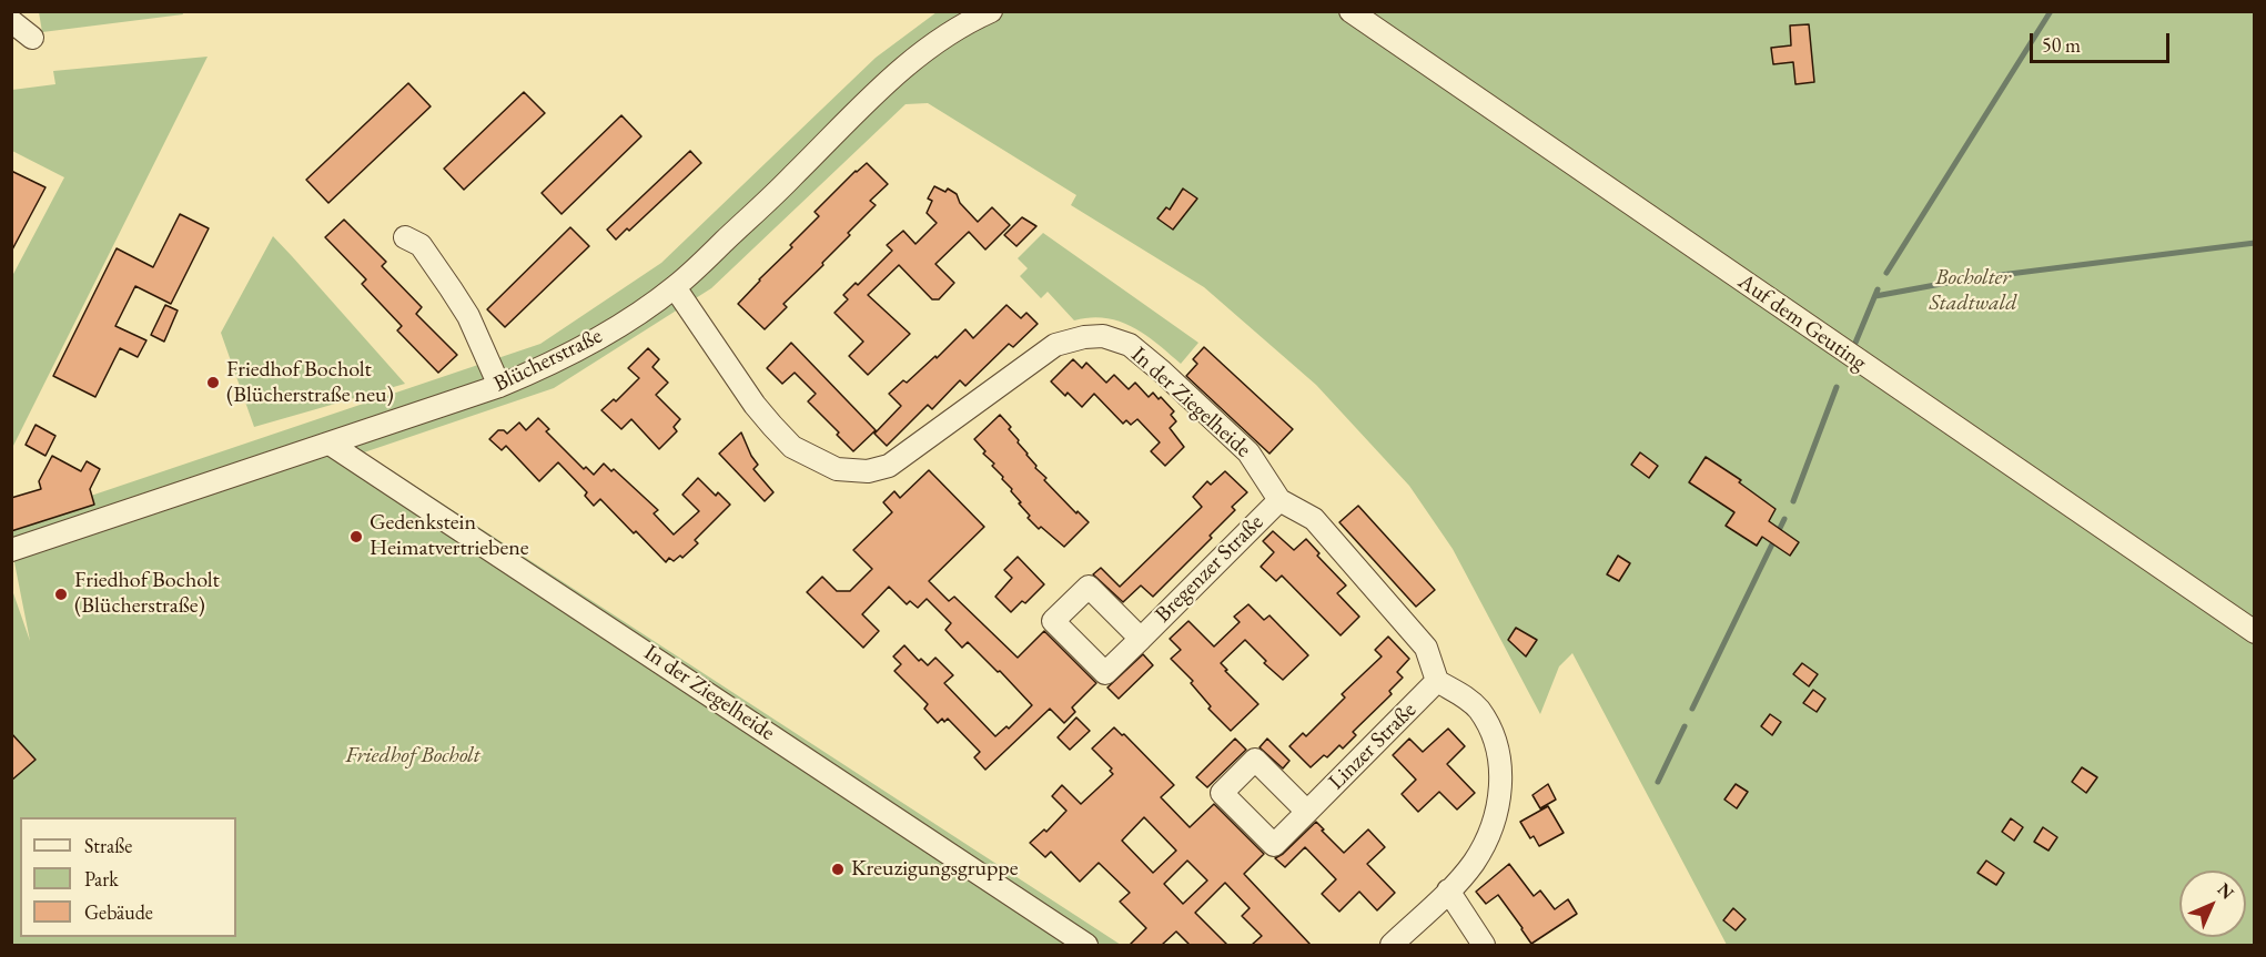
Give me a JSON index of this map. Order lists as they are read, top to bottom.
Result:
{
  "streets": {
    "street": [
      "Auf dem Geuting",
      "Blücherstraße",
      "In der Ziegelheide",
      "Bregenzer Straße",
      "Linzer Straße"
    ]
  },
  "crossings": [
    ["Blücherstraße", "In der Ziegelheide"],
    ["In der Ziegelheide", "Bregenzer Straße"],
    ["In der Ziegelheide", "Linzer Straße"]
  ],
  "parks": ["Bocholter Stadtwald", "Friedhof Bocholt"],
  "places": [
    "Friedhof Bocholt (Blücherstraße neu)",
    "Gedenkstein Heimatvertriebene",
    "Friedhof Bocholt (Blücherstraße)",
    "Kreuzigungsgruppe"
  ],
  "legend": ["Straße", "Park", "Gebäude"],
  "scale_bar": "50 m",
  "north": "top right"
}
